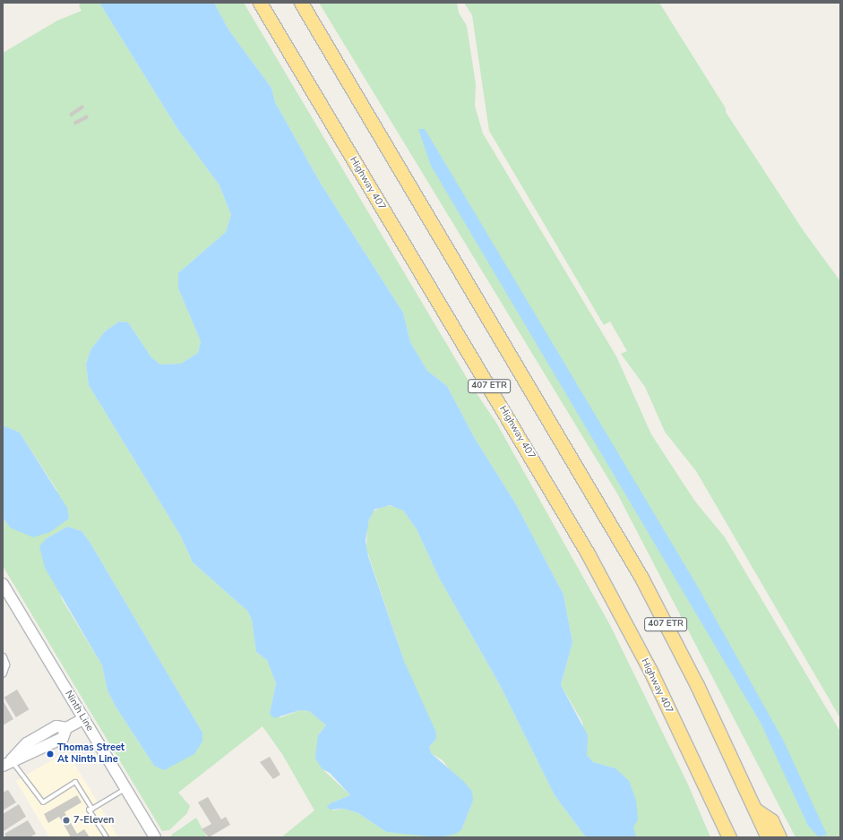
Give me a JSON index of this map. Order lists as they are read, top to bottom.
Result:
{
  "streets": {
    "highway": ["Highway 407", "407 ETR"],
    "main road": ["Ninth Line"]
  },
  "places": ["Thomas Street At Ninth Line", "7-Eleven"]
}
